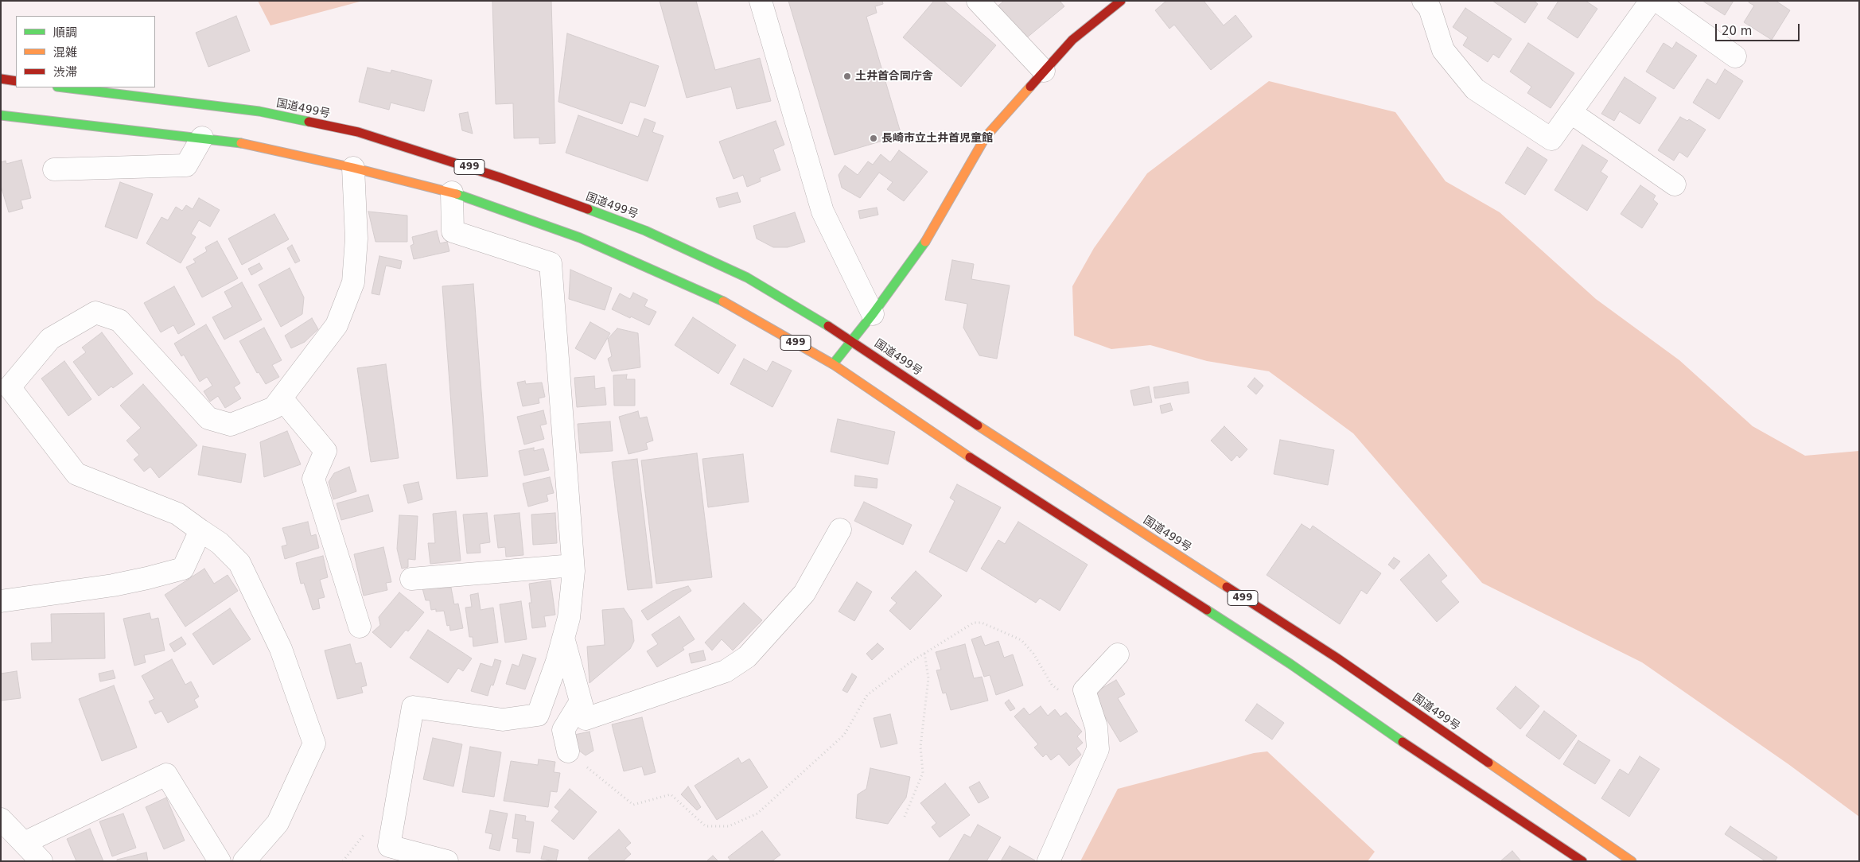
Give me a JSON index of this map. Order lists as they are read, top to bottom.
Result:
{
  "streets": {
    "main road": ["国道499号", "499"]
  },
  "places": ["土井首合同庁舎", "長崎市立土井首児童館"],
  "legend": ["順調", "混雑", "渋滞"],
  "scale_bar": "20 m"
}
